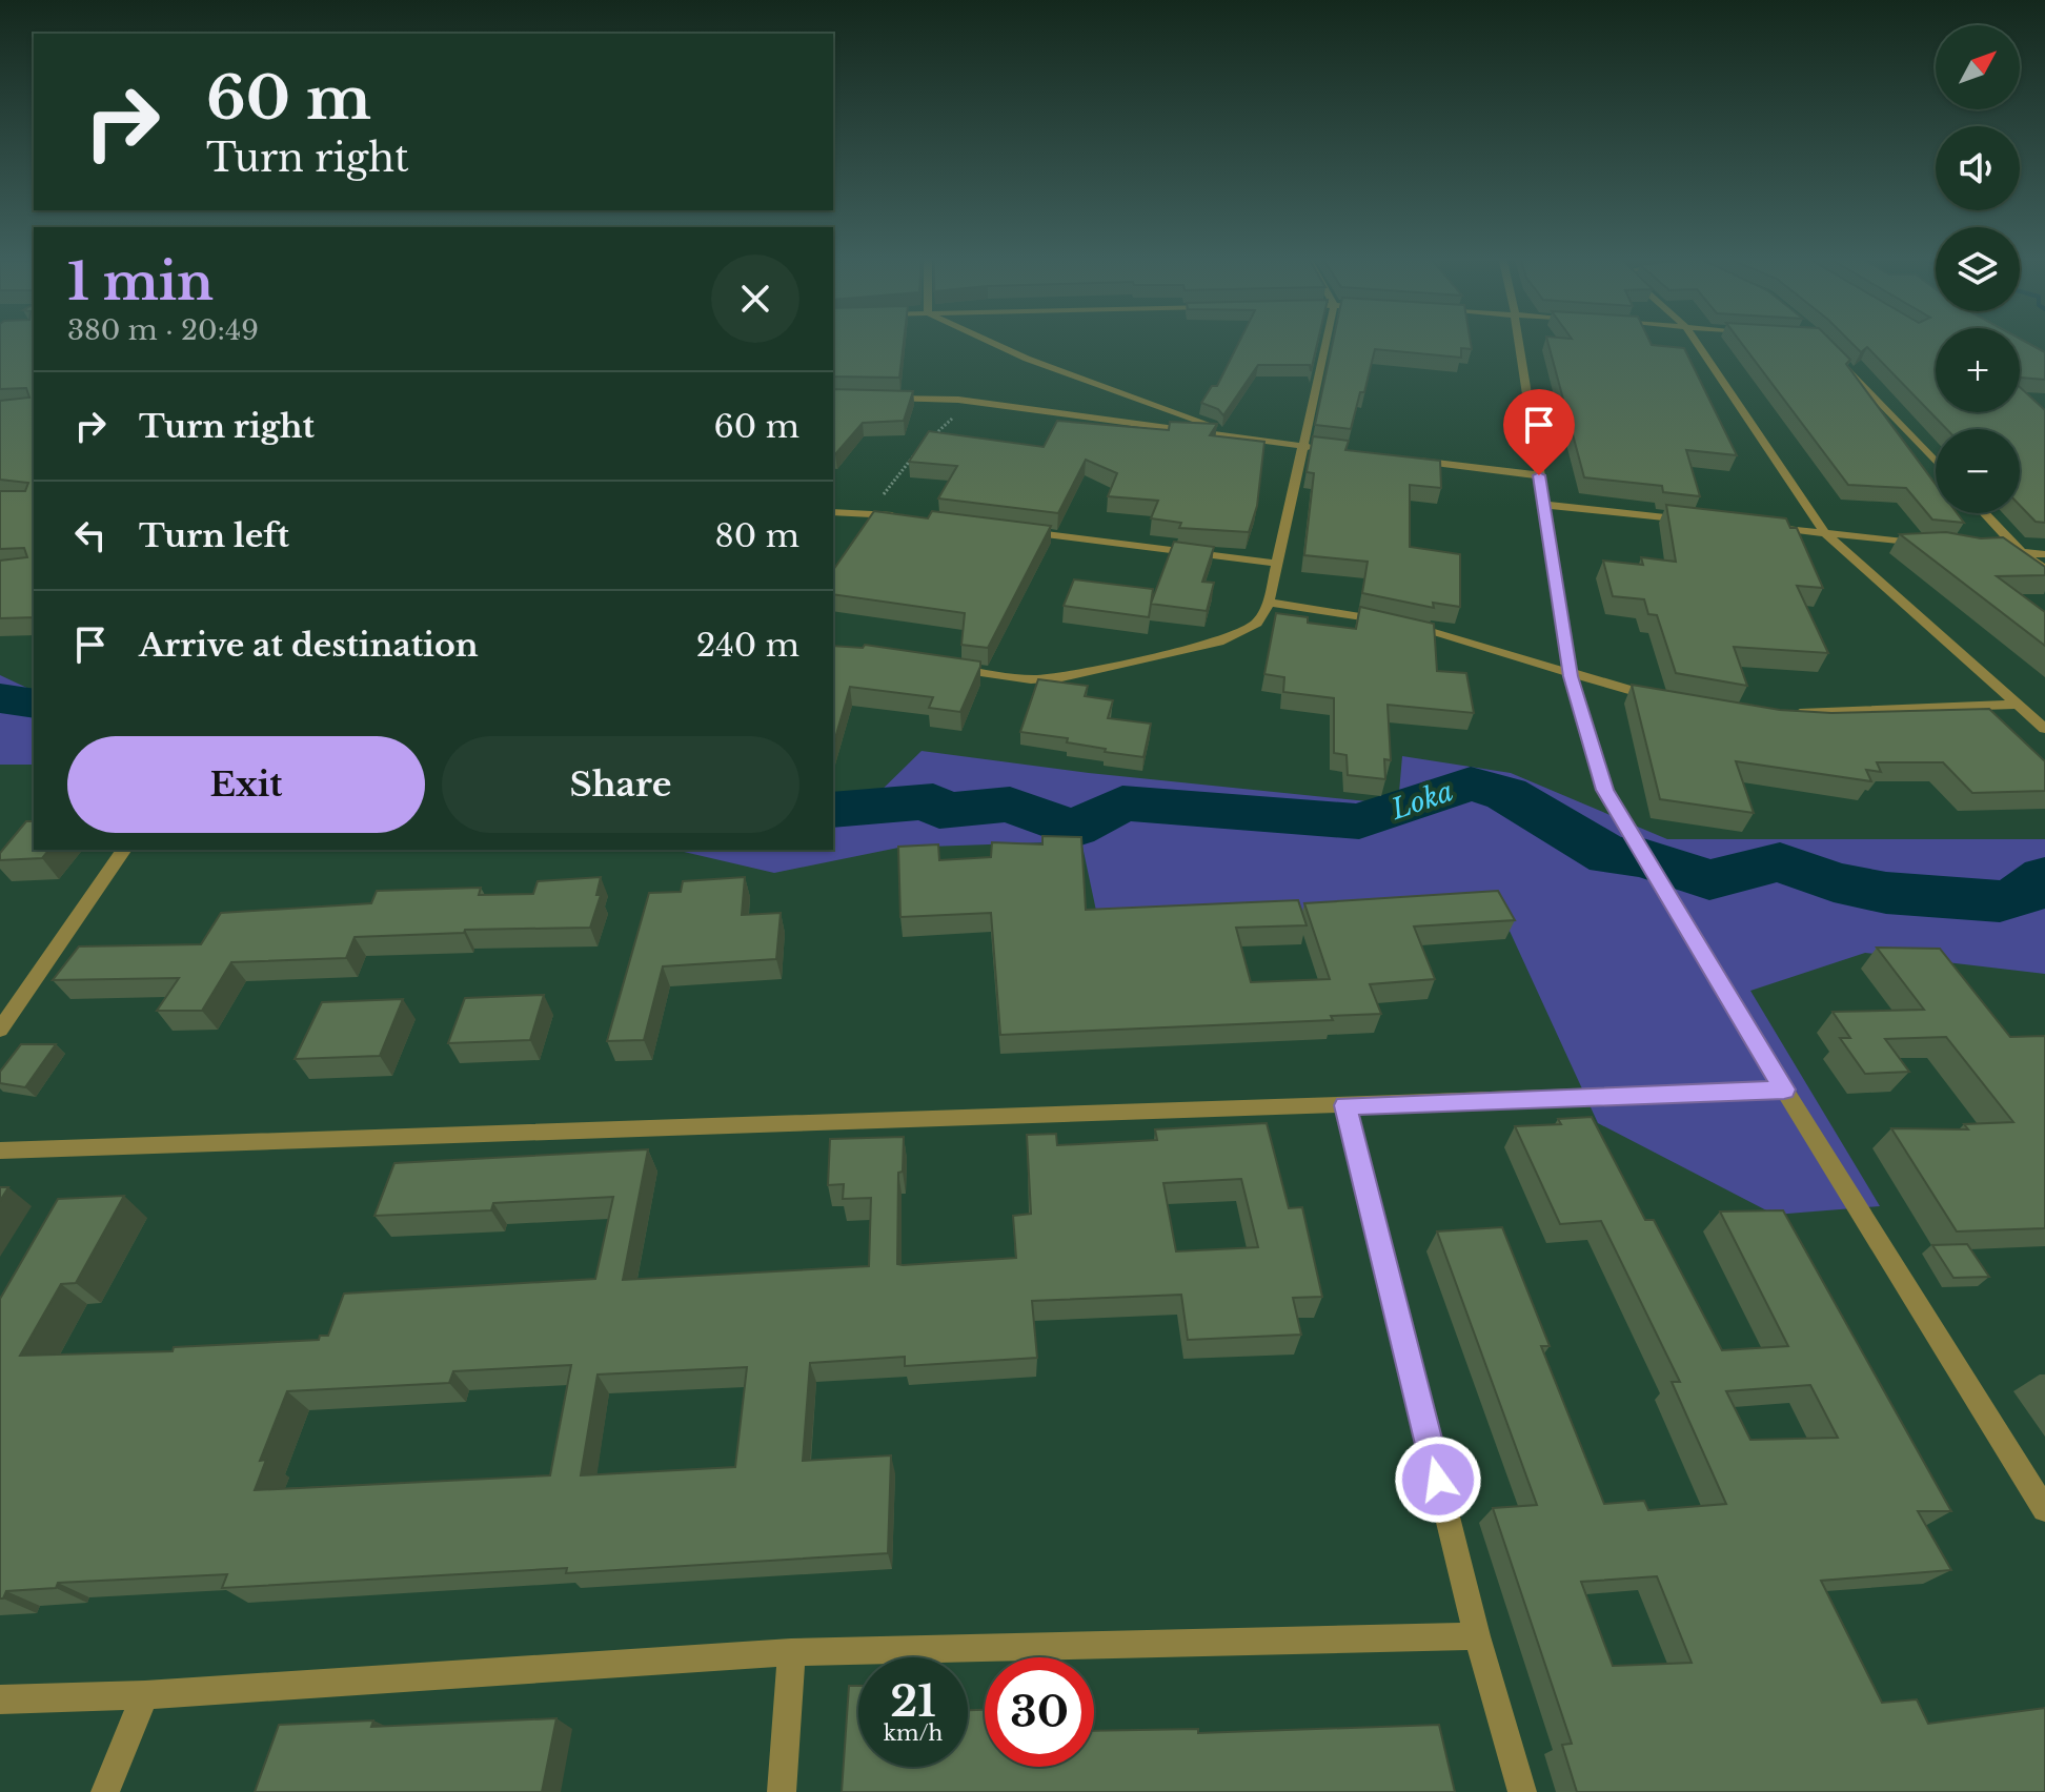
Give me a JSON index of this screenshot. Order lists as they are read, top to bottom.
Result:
{
  "water": ["Loka"],
  "north": "top right",
  "page": {
    "map_buttons": ["+", "−"],
    "turn": ["60 m", "Turn right"],
    "heading": ["1 min", "380 m · 20:49"],
    "list": [
      {
        "name": "Turn right",
        "value": "60 m"
      },
      {
        "name": "Turn left",
        "value": "80 m"
      },
      {
        "name": "Arrive at destination",
        "value": "240 m"
      }
    ],
    "buttons": ["Exit", "Share"],
    "speed": "21 km/h",
    "limit": "30"
  }
}
